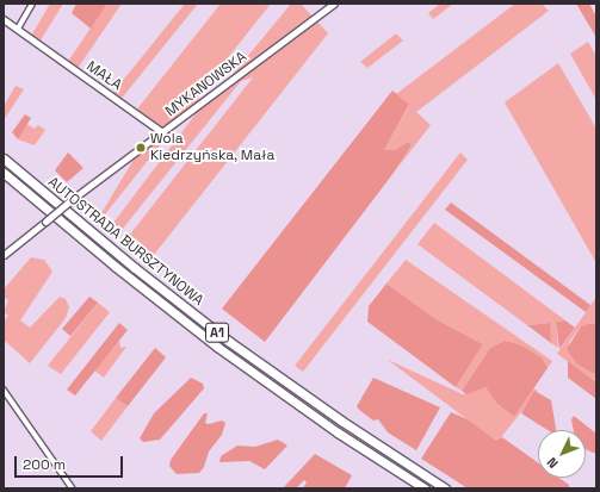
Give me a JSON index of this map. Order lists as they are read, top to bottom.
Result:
{
  "streets": {
    "highway": ["AUTOSTRADA BURSZTYNOWA", "A1"],
    "main road": ["MYKANOWSKA"],
    "street": ["MAŁA"]
  },
  "crossings": [
    ["MAŁA", "MYKANOWSKA"]
  ],
  "places": ["Wola Kiedrzyńska, Mała"],
  "scale_bar": "200 m",
  "north": "bottom left"
}
